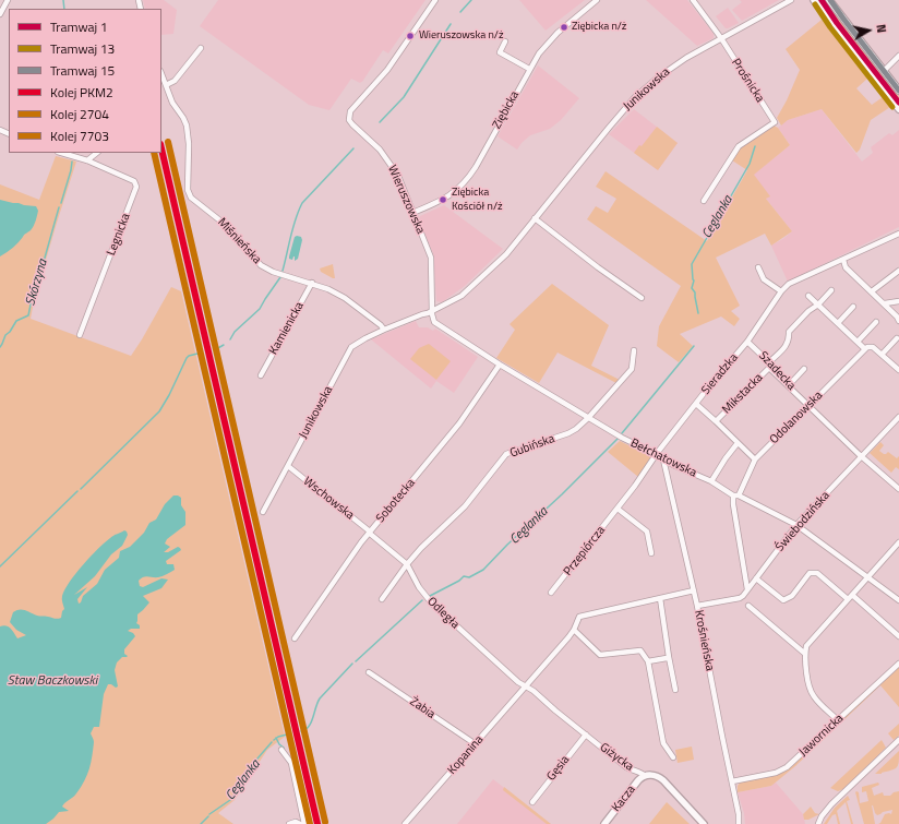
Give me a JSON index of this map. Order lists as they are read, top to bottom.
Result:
{
  "streets": {
    "street": [
      "Prośnicka",
      "Junikowska",
      "Ziębicka",
      "Wieruszowska",
      "Legnicka",
      "Miśnieńska",
      "Kamienicka",
      "Szadecka",
      "Sieradzka",
      "Mikstacka",
      "Odolanowska",
      "Gubińska",
      "Bełchatowska",
      "Wschowska",
      "Sobotecka",
      "Świebodzińska",
      "Przepiórcza",
      "Odległa",
      "Krośnieńska",
      "Żabia",
      "Jawornicka",
      "Kopanina",
      "Giżycka",
      "Gęsia",
      "Kacza"
    ]
  },
  "crossings": [
    ["Prośnicka", "Junikowska"],
    ["Junikowska", "Wieruszowska"],
    ["Junikowska", "Miśnieńska"],
    ["Junikowska", "Bełchatowska"],
    ["Junikowska", "Wschowska"],
    ["Ziębicka", "Wieruszowska"],
    ["Wieruszowska", "Bełchatowska"],
    ["Miśnieńska", "Kamienicka"],
    ["Szadecka", "Sieradzka"],
    ["Szadecka", "Mikstacka"],
    ["Szadecka", "Odolanowska"],
    ["Szadecka", "Świebodzińska"],
    ["Sieradzka", "Bełchatowska"],
    ["Sieradzka", "Przepiórcza"],
    ["Odolanowska", "Bełchatowska"],
    ["Gubińska", "Bełchatowska"],
    ["Gubińska", "Odległa"],
    ["Bełchatowska", "Sobotecka"],
    ["Bełchatowska", "Świebodzińska"],
    ["Bełchatowska", "Przepiórcza"],
    ["Bełchatowska", "Krośnieńska"],
    ["Wschowska", "Sobotecka"],
    ["Wschowska", "Odległa"],
    ["Sobotecka", "Odległa"],
    ["Świebodzińska", "Krośnieńska"],
    ["Odległa", "Kopanina"],
    ["Odległa", "Giżycka"],
    ["Krośnieńska", "Jawornicka"],
    ["Żabia", "Kopanina"],
    ["Kopanina", "Giżycka"],
    ["Giżycka", "Gęsia"],
    ["Giżycka", "Kacza"]
  ],
  "water": ["Ceglanka", "Skórzyna", "Staw Baczkowski"],
  "places": ["Ziębicka n/ż", "Wieruszowska n/ż", "Ziębicka Kościół n/ż"],
  "lines": [
    "tram line 1",
    "tram line 15",
    "tram line 13",
    "rail line 7703",
    "rail line PKM2",
    "rail line 2704"
  ],
  "legend": [
    "Tramwaj 1",
    "Tramwaj 13",
    "Tramwaj 15",
    "Kolej PKM2",
    "Kolej 2704",
    "Kolej 7703"
  ],
  "north": "right"
}
